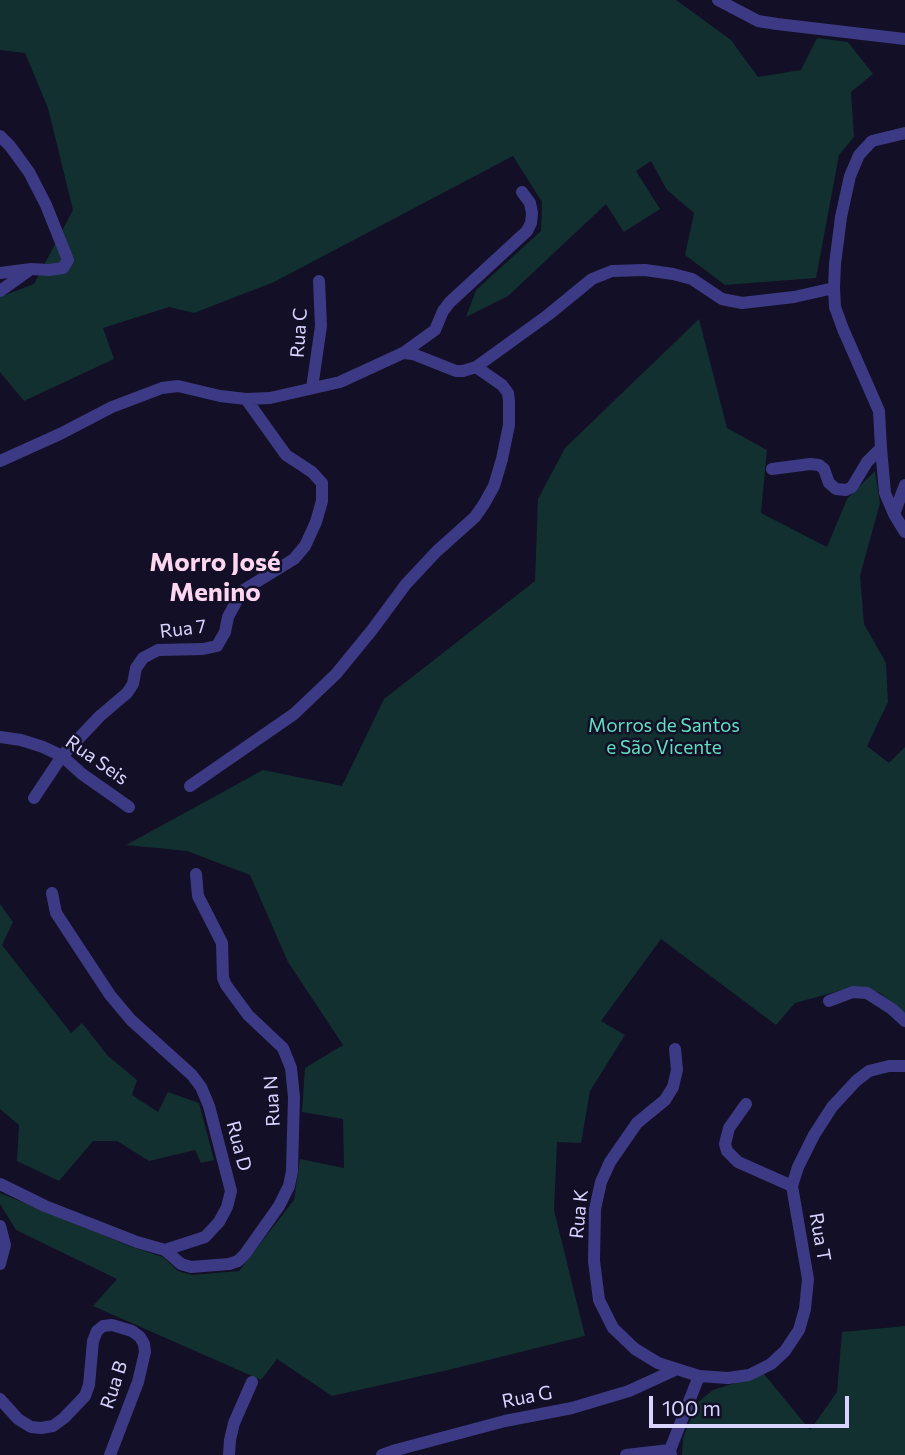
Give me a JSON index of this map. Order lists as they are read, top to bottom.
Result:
{
  "streets": {
    "street": [
      "Rua C",
      "Rua 7",
      "Rua Seis",
      "Rua N",
      "Rua D",
      "Rua K",
      "Rua T",
      "Rua B",
      "Rua G"
    ]
  },
  "crossings": [
    ["Rua 7", "Rua Seis"],
    ["Rua N", "Rua D"],
    ["Rua K", "Rua T"],
    ["Rua K", "Rua G"],
    ["Rua T", "Rua G"]
  ],
  "districts": ["Morro José Menino"],
  "parks": ["Morros de Santos e São Vicente"],
  "scale_bar": "100 m"
}
